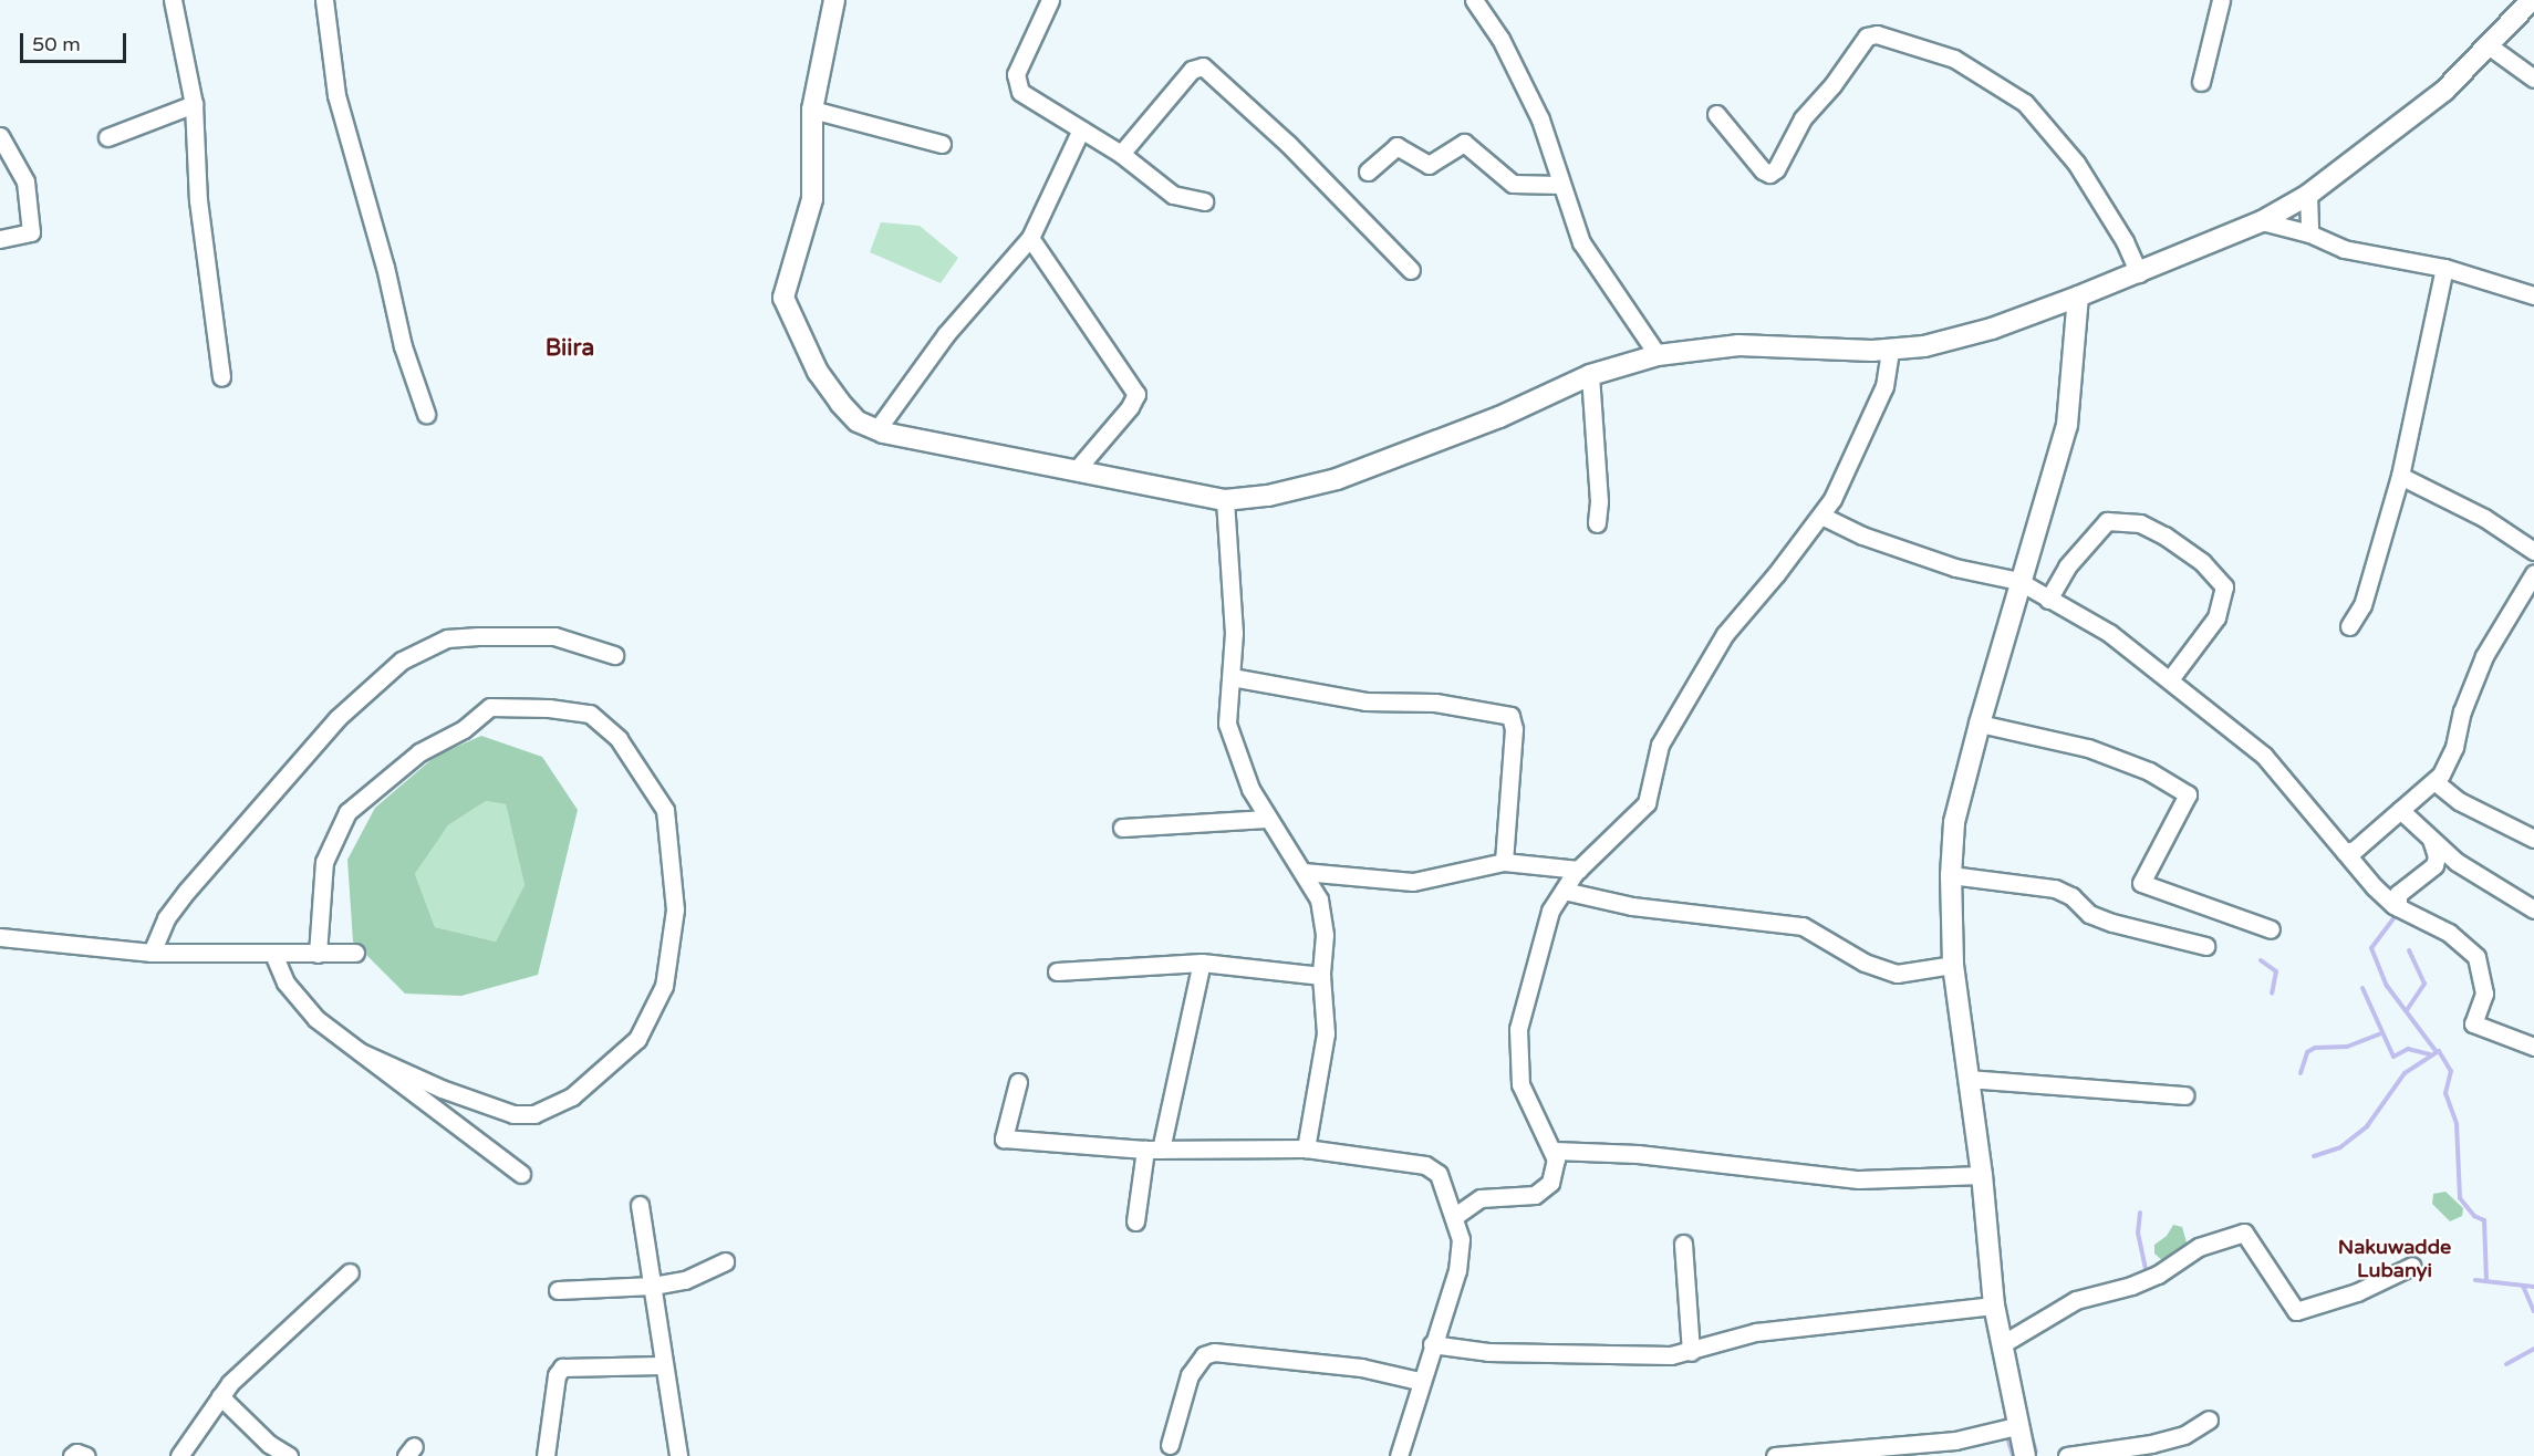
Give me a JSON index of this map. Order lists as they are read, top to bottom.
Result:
{
  "districts": ["Biira", "Nakuwadde Lubanyi"],
  "scale_bar": "50 m"
}
